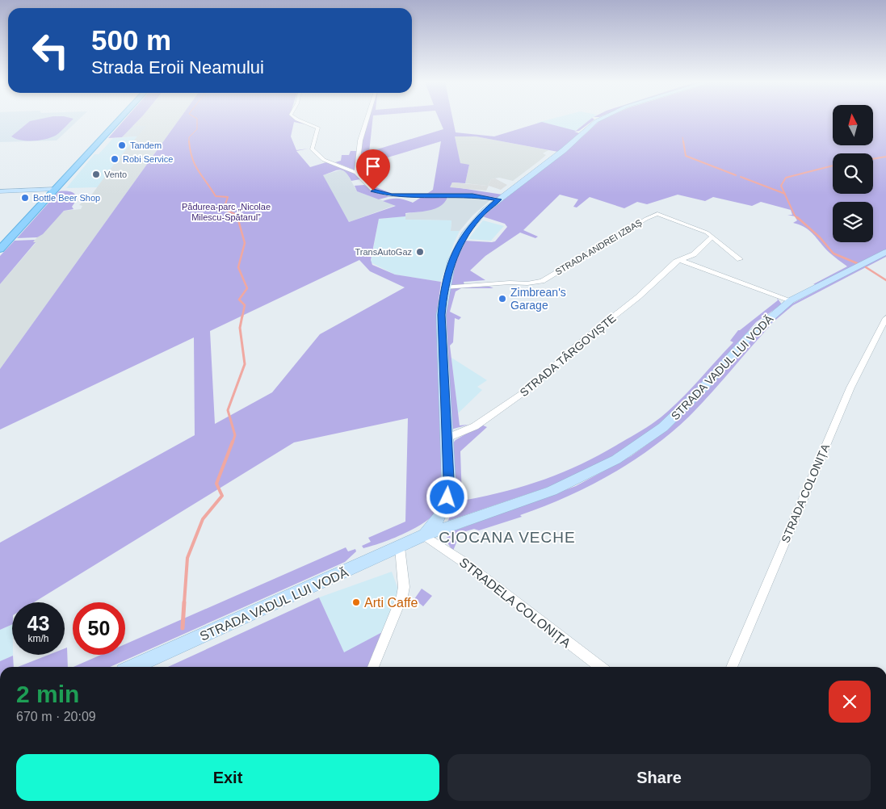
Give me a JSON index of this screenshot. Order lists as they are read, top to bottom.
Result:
{
  "streets": {
    "main road": ["STRADA VADUL LUI VODĂ"],
    "street": [
      "STRADA ANDREI IZBAȘ",
      "STRADA TÂRGOVIȘTE",
      "STRADA COLONIȚA",
      "STRADELA COLONIȚA"
    ]
  },
  "crossings": [
    ["STRADA ANDREI IZBAȘ", "STRADA TÂRGOVIȘTE"],
    ["STRADA ANDREI IZBAȘ", "STRADA VADUL LUI VODĂ"],
    ["STRADA TÂRGOVIȘTE", "STRADA VADUL LUI VODĂ"],
    ["STRADA VADUL LUI VODĂ", "STRADELA COLONIȚA"]
  ],
  "districts": ["CIOCANA VECHE"],
  "parks": ["Pădurea-parc „Nicolae Milescu-Spătarul”"],
  "places": [
    "Tandem",
    "Robi Service",
    "Vento",
    "Bottle Beer Shop",
    "TransAutoGaz",
    "Zimbrean's Garage",
    "Arti Caffe"
  ],
  "north": "top",
  "page": {
    "turn": ["500 m", "Strada Eroii Neamului"],
    "speed": "43 km/h",
    "limit": "50",
    "heading": ["2 min", "670 m · 20:09"],
    "buttons": ["Exit", "Share"]
  }
}
